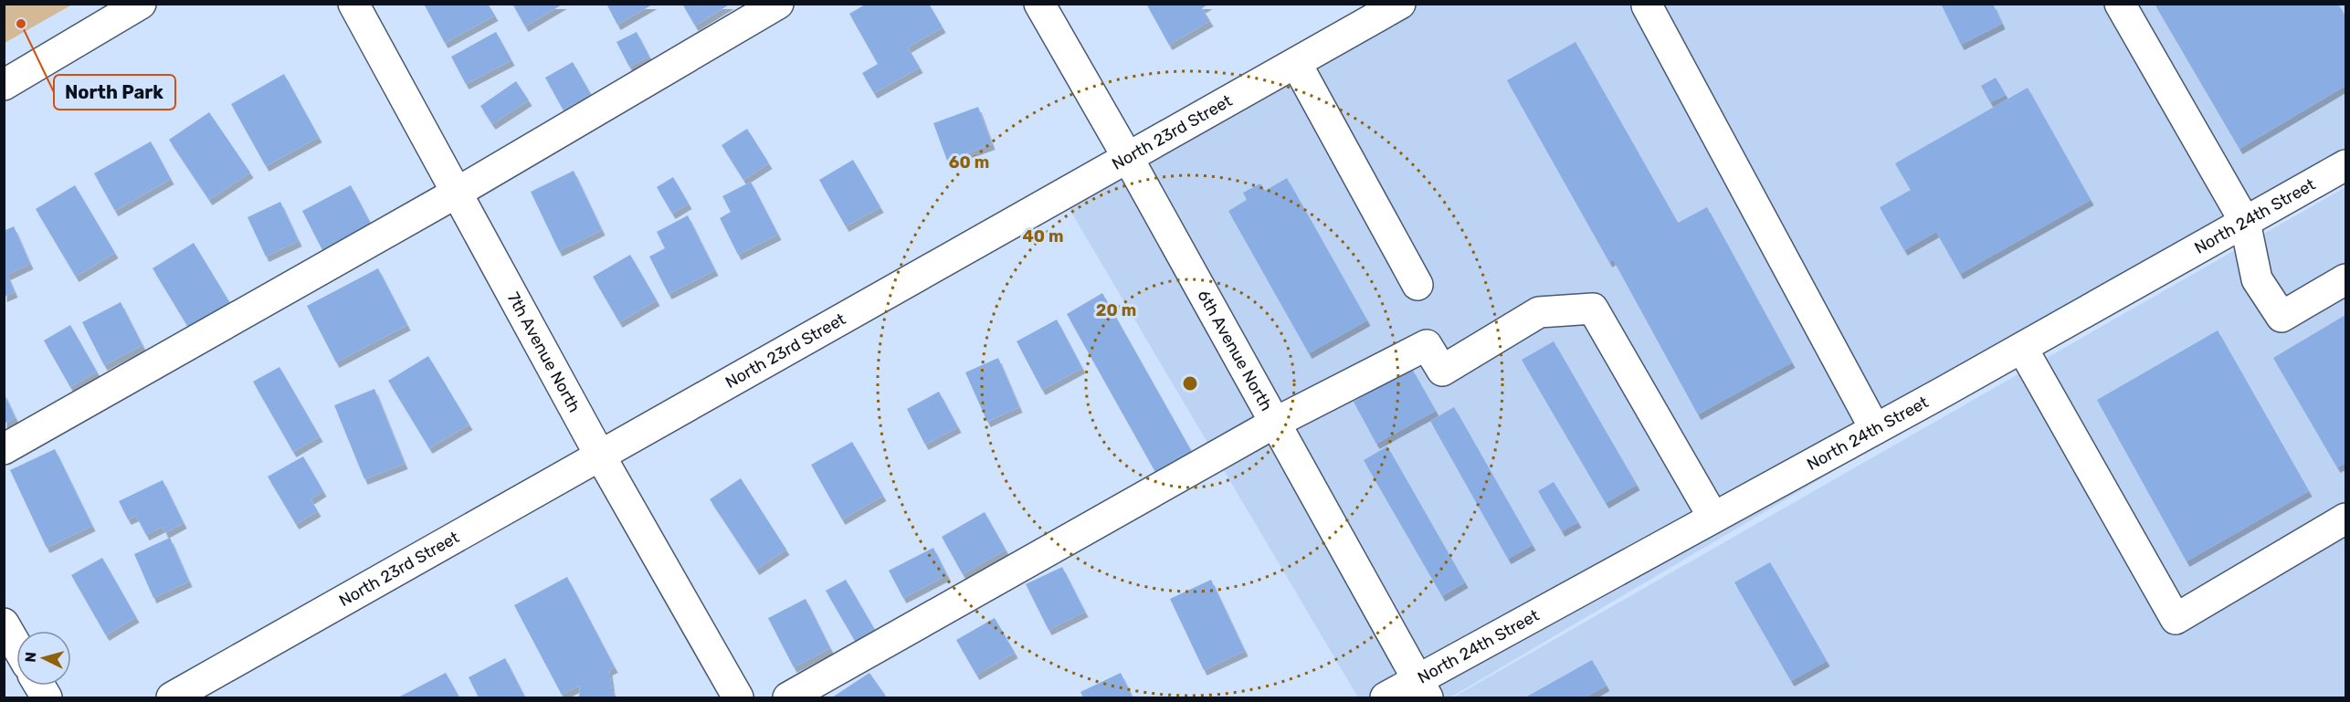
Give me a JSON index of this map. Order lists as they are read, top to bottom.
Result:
{
  "streets": {
    "street": [
      "North 23rd Street",
      "North 24th Street",
      "6th Avenue North",
      "7th Avenue North"
    ]
  },
  "crossings": [
    ["North 23rd Street", "6th Avenue North"],
    ["North 23rd Street", "7th Avenue North"],
    ["North 24th Street", "6th Avenue North"]
  ],
  "places": ["North Park"],
  "north": "left",
  "rings": ["60 m", "40 m", "20 m"]
}
